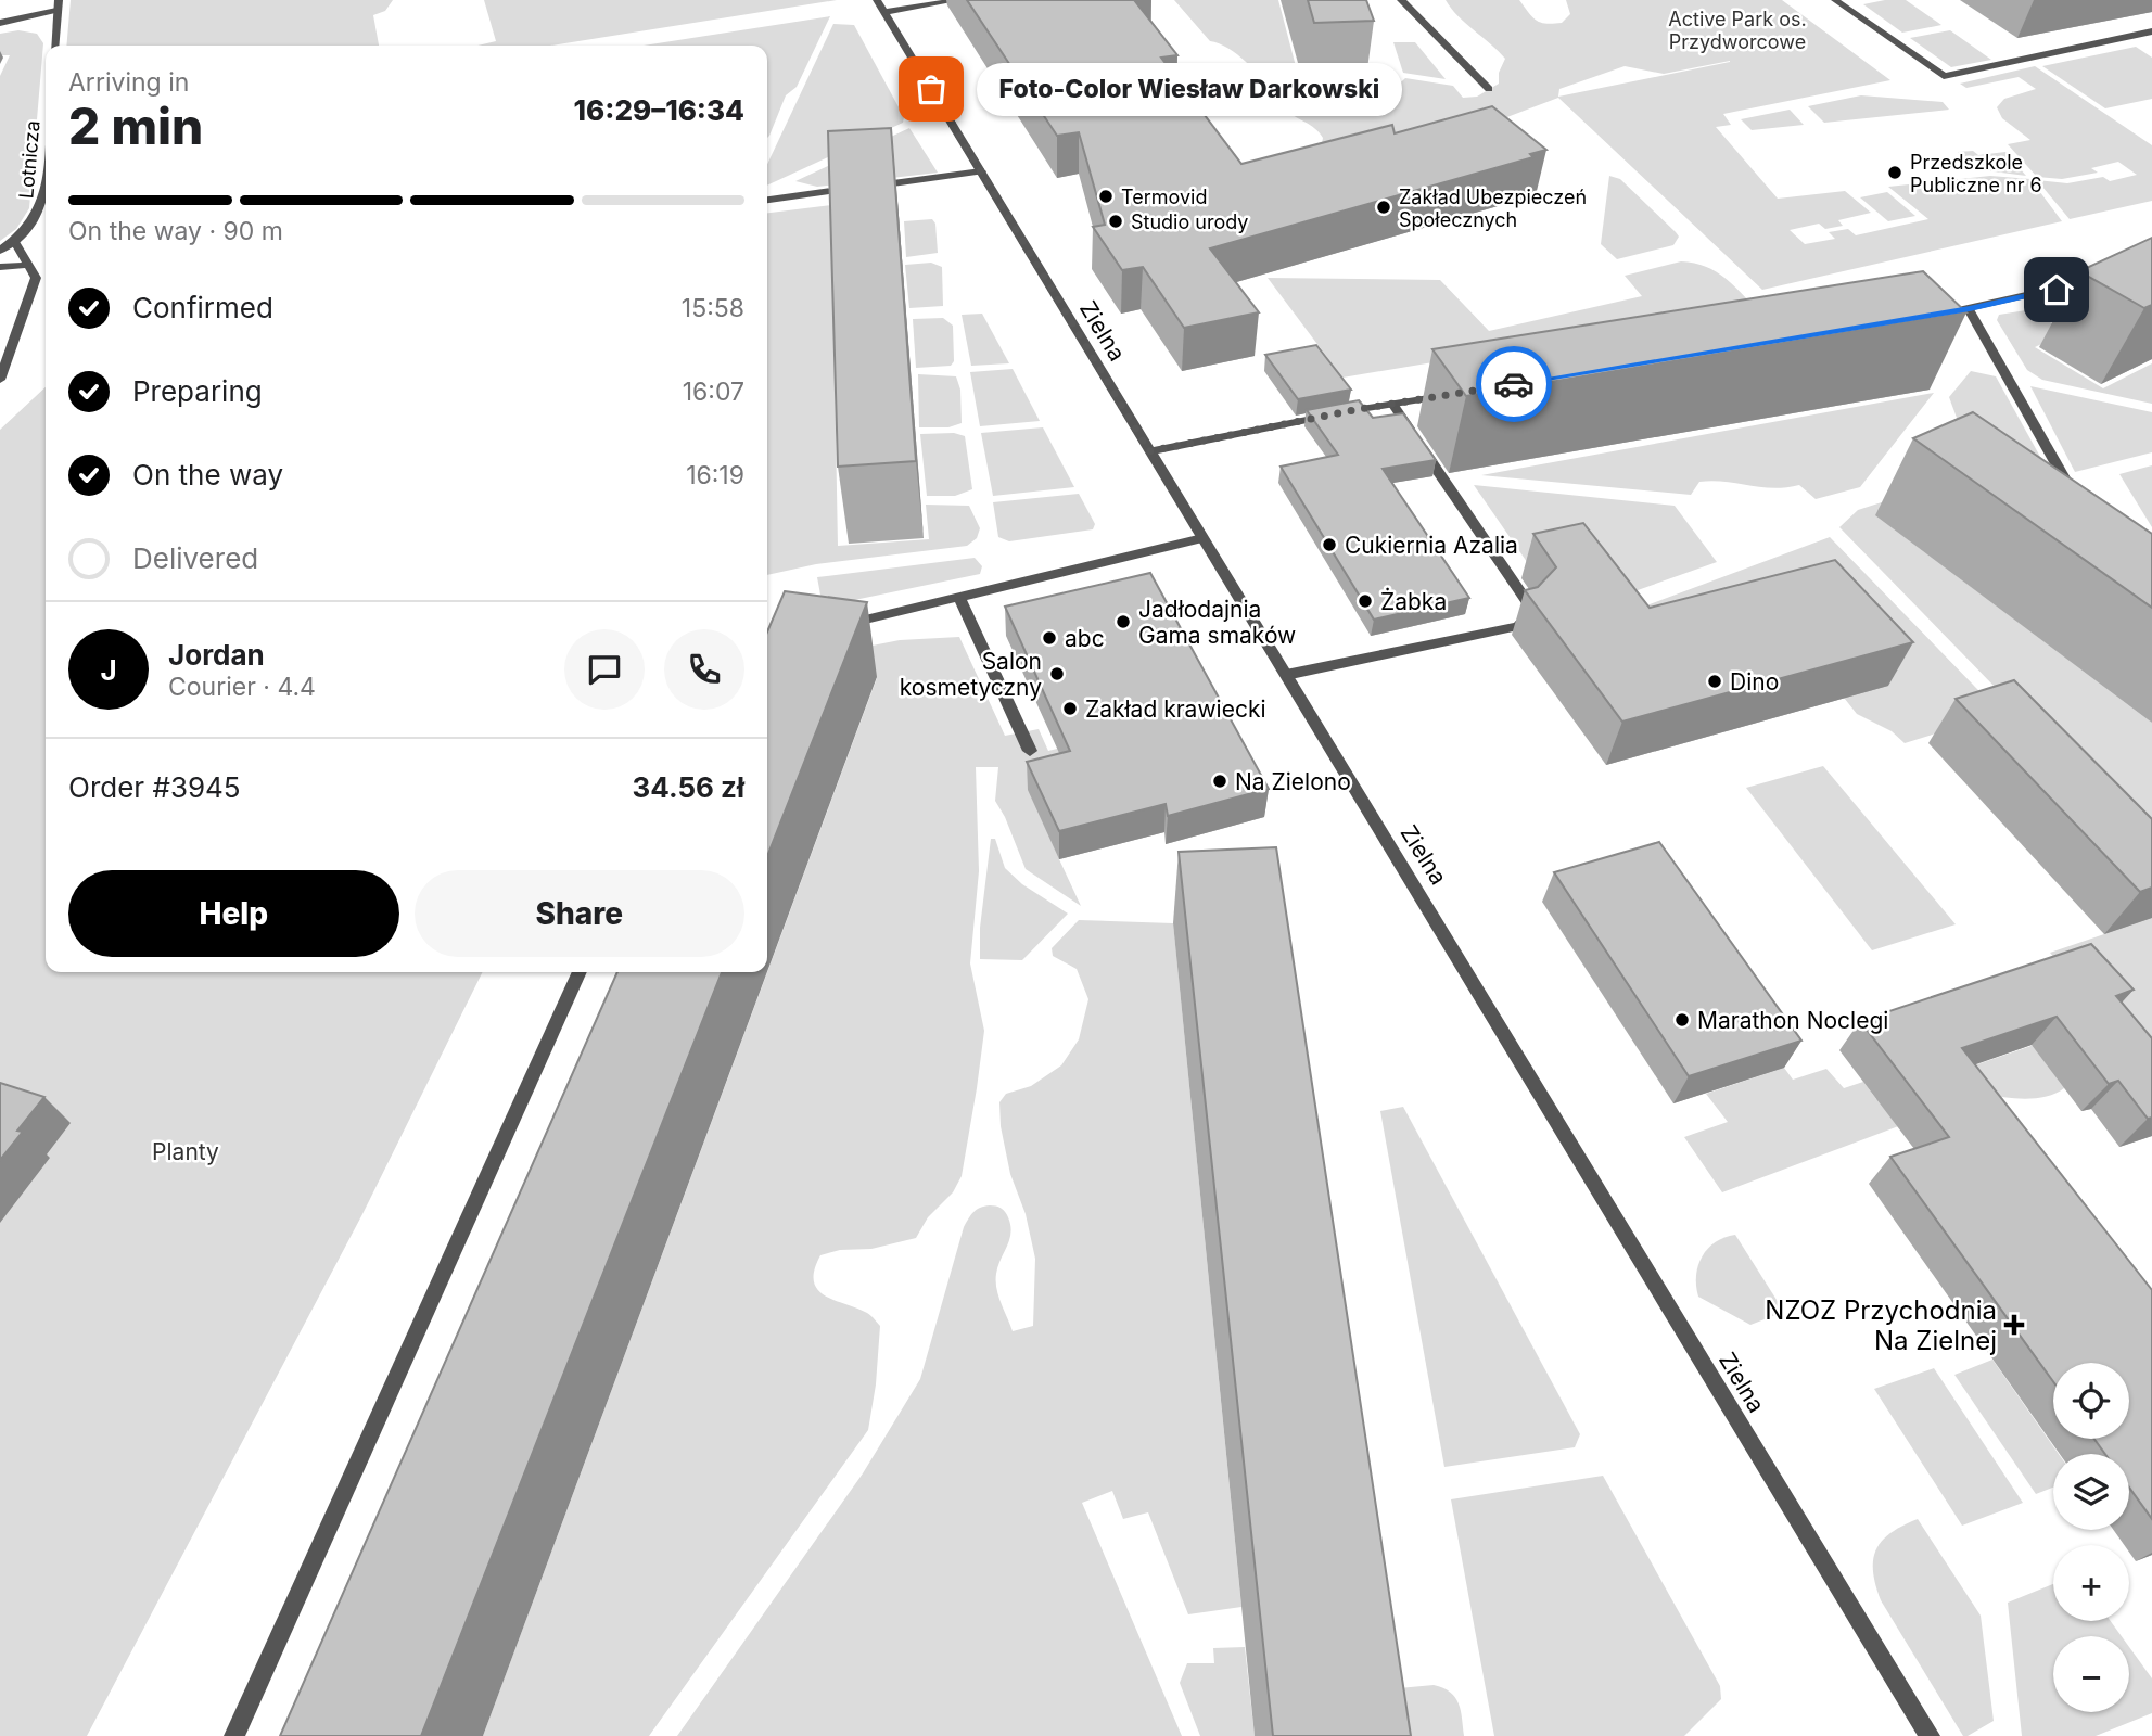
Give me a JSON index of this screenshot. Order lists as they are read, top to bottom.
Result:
{
  "streets": {
    "street": ["Lotnicza", "Zielna"]
  },
  "parks": ["Active Park os. Przydworcowe", "Planty"],
  "places": {
    "other": [
      "Foto-Color Wiesław Darkowski",
      "Przedszkole Publiczne nr 6",
      "Termovid",
      "Zakład Ubezpieczeń Społecznych",
      "Studio urody",
      "Cukiernia Azalia",
      "Żabka",
      "Jadłodajnia Gama smaków",
      "abc",
      "Salon kosmetyczny",
      "Dino",
      "Zakład krawiecki",
      "Na Zielono",
      "Marathon Noclegi"
    ],
    "health": ["NZOZ Przychodnia Na Zielnej"]
  },
  "page": {
    "heading": ["2 min", "Arriving in", "16:29–16:34"],
    "panel": [
      "Jordan",
      "Courier · 4.4",
      "Order #3945",
      "34.56 zł"
    ],
    "bubble": "Foto-Color Wiesław Darkowski",
    "bar": "On the way · 90 m",
    "list": [
      ["Confirmed", "15:58"],
      ["Preparing", "16:07"],
      ["On the way", "16:19"],
      "Delivered"
    ],
    "round": "J",
    "buttons": ["Help", "Share"],
    "map_buttons": ["+", "−"]
  }
}
